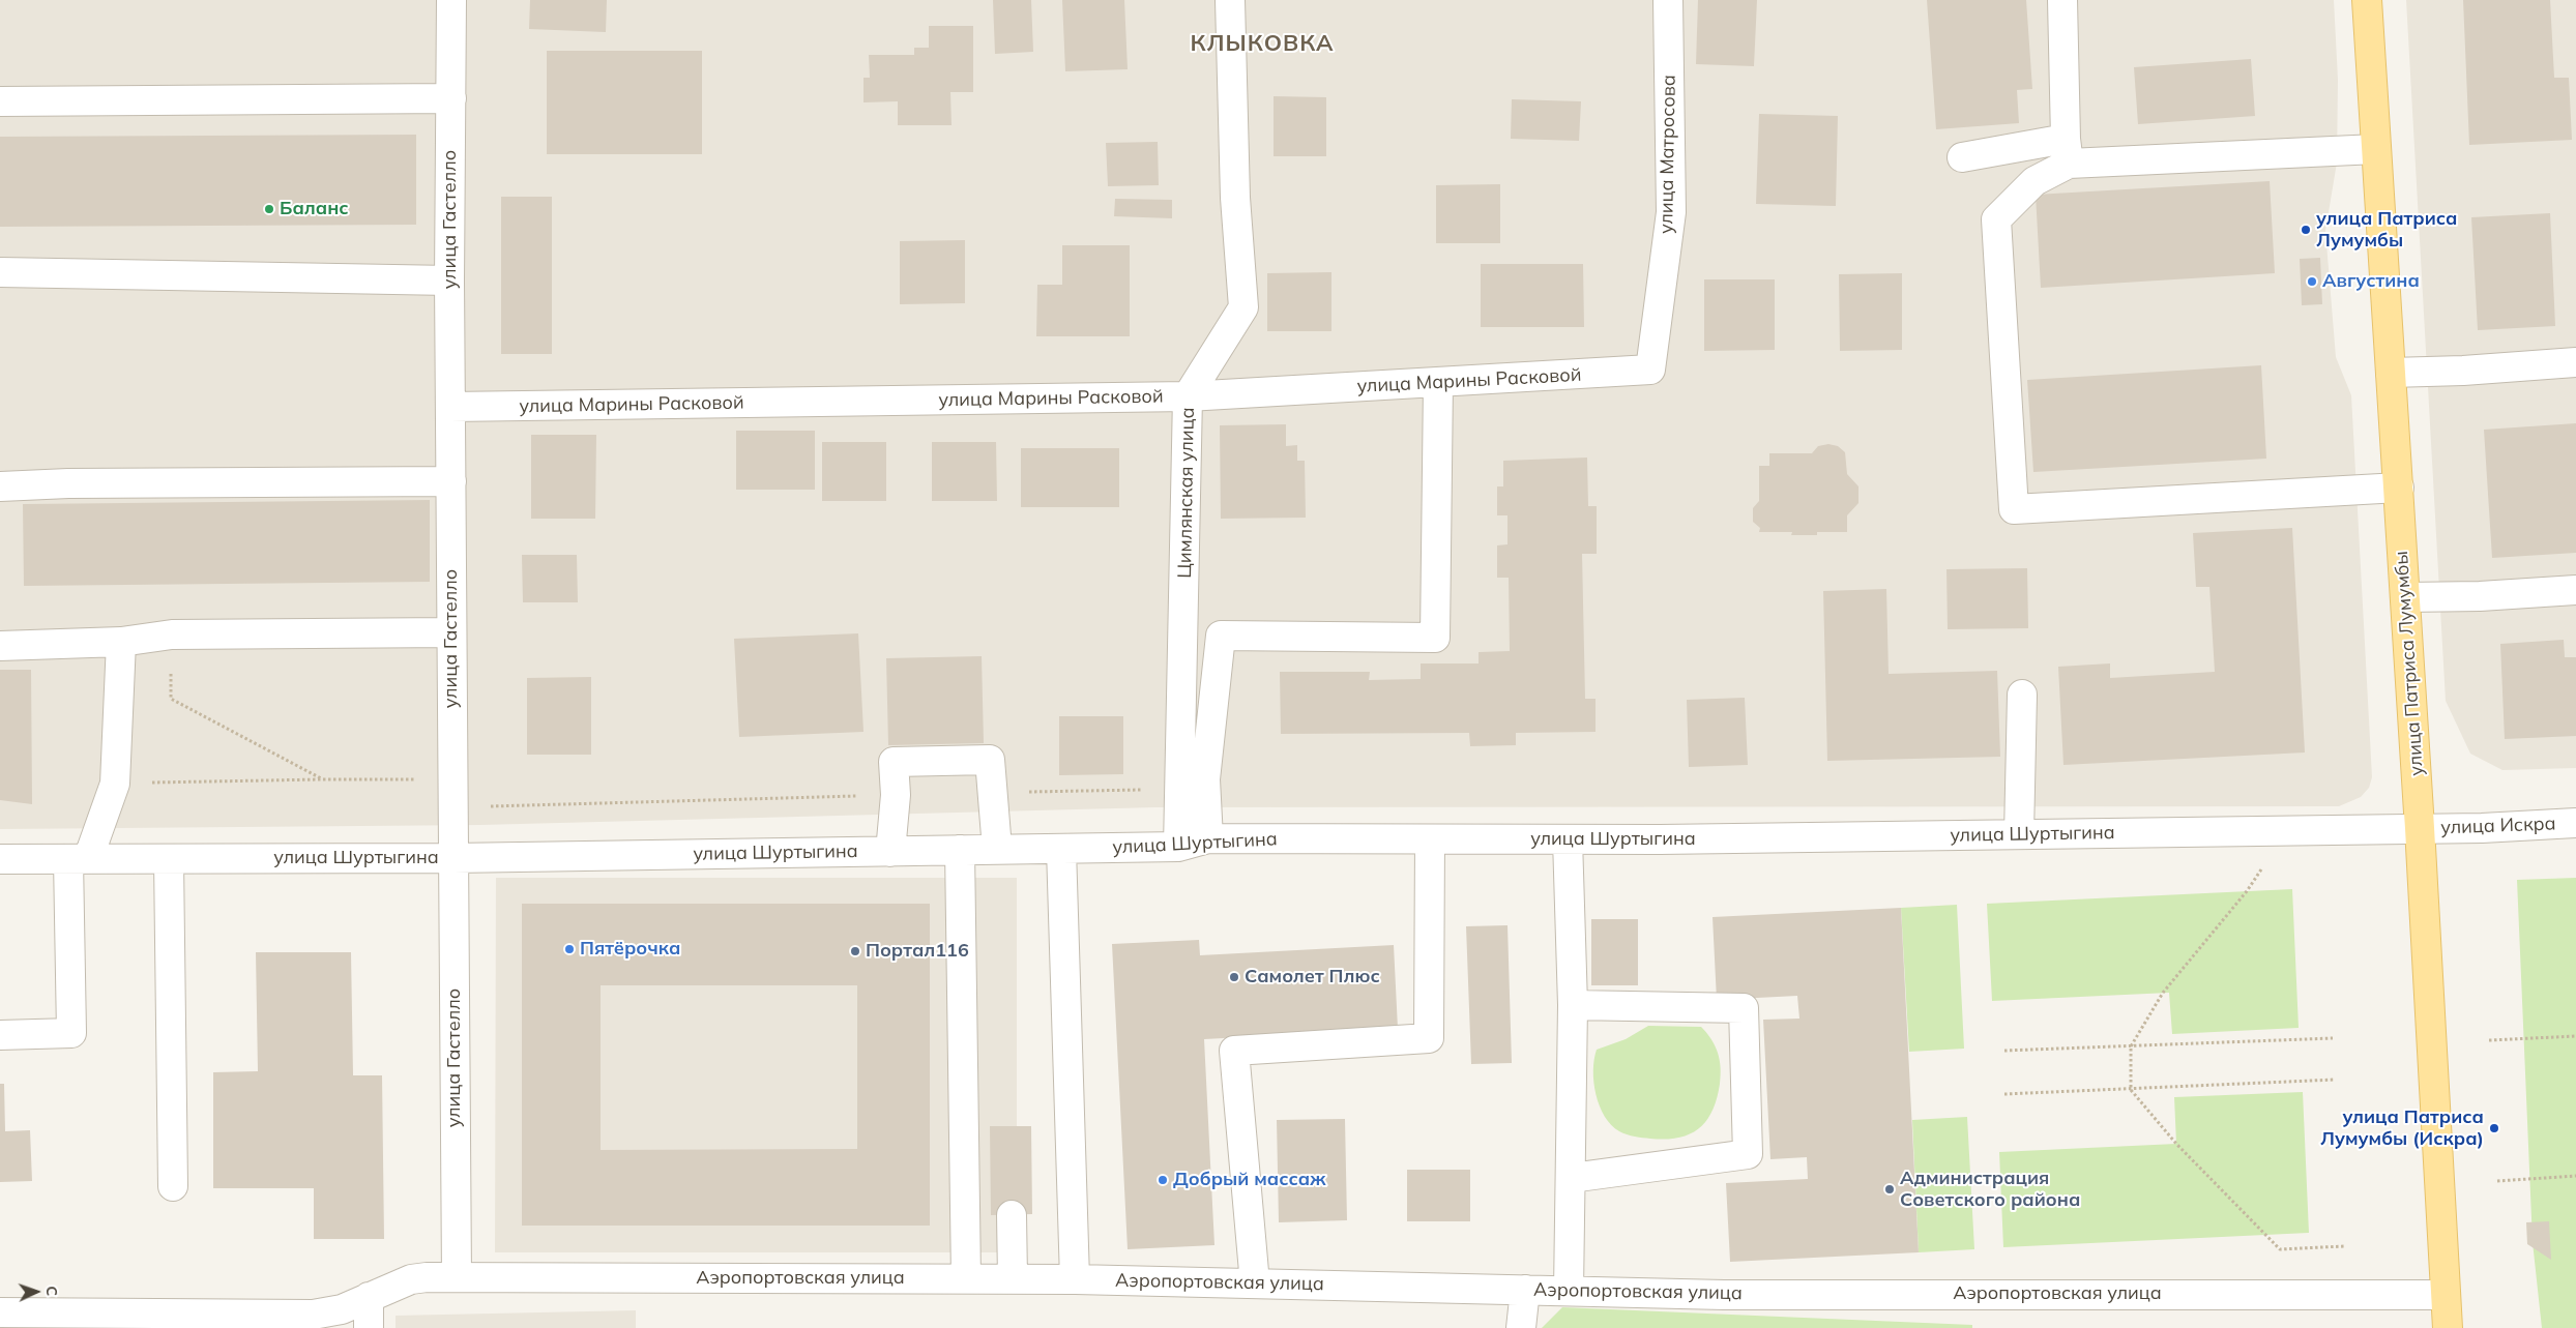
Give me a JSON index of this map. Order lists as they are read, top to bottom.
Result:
{
  "streets": {
    "main road": ["улица Патриса Лумумбы"],
    "street": [
      "улица Матросова",
      "улица Гастелло",
      "улица Марины Расковой",
      "Цимлянская улица",
      "улица Искра",
      "улица Шуртыгина",
      "Аэропортовская улица"
    ]
  },
  "crossings": [
    ["улица Матросова", "улица Марины Расковой"],
    ["улица Гастелло", "улица Марины Расковой"],
    ["улица Гастелло", "улица Шуртыгина"],
    ["улица Гастелло", "Аэропортовская улица"],
    ["улица Марины Расковой", "Цимлянская улица"],
    ["Цимлянская улица", "улица Шуртыгина"],
    ["улица Патриса Лумумбы", "улица Искра"],
    ["улица Патриса Лумумбы", "улица Шуртыгина"],
    ["улица Патриса Лумумбы", "Аэропортовская улица"],
    ["улица Искра", "улица Шуртыгина"]
  ],
  "districts": ["КЛЫКОВКА"],
  "places": [
    "Баланс",
    "улица Патриса Лумумбы",
    "Августина",
    "Пятёрочка",
    "Портал116",
    "Самолет Плюс",
    "улица Патриса Лумумбы (Искра)",
    "Добрый массаж",
    "Администрация Советского района"
  ],
  "north": "right"
}
